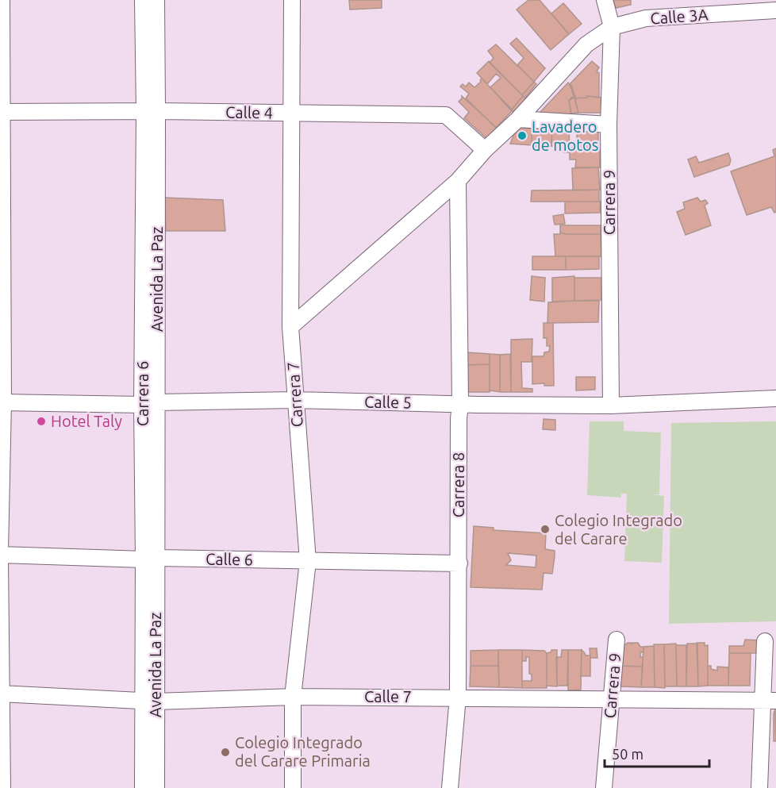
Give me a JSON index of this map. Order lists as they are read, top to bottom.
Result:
{
  "streets": {
    "street": [
      "Calle 3A",
      "Calle 4",
      "Carrera 9",
      "Avenida La Paz",
      "Carrera 6",
      "Carrera 7",
      "Calle 5",
      "Carrera 8",
      "Calle 6",
      "Calle 7"
    ]
  },
  "crossings": [
    ["Calle 3A", "Calle 4"],
    ["Calle 3A", "Carrera 9"],
    ["Calle 3A", "Carrera 7"],
    ["Calle 3A", "Carrera 8"],
    ["Calle 4", "Carrera 6"],
    ["Calle 4", "Carrera 7"],
    ["Carrera 9", "Calle 5"],
    ["Carrera 9", "Calle 7"],
    ["Avenida La Paz", "Carrera 6"],
    ["Avenida La Paz", "Calle 7"],
    ["Carrera 6", "Calle 5"],
    ["Carrera 6", "Calle 6"],
    ["Carrera 6", "Calle 7"],
    ["Carrera 7", "Calle 5"],
    ["Carrera 7", "Calle 6"],
    ["Carrera 7", "Calle 7"],
    ["Calle 5", "Carrera 8"],
    ["Carrera 8", "Calle 6"],
    ["Carrera 8", "Calle 7"]
  ],
  "places": [
    "Lavadero de motos",
    "Hotel Taly",
    "Colegio Integrado del Carare",
    "Colegio Integrado del Carare Primaria"
  ],
  "scale_bar": "50 m"
}
